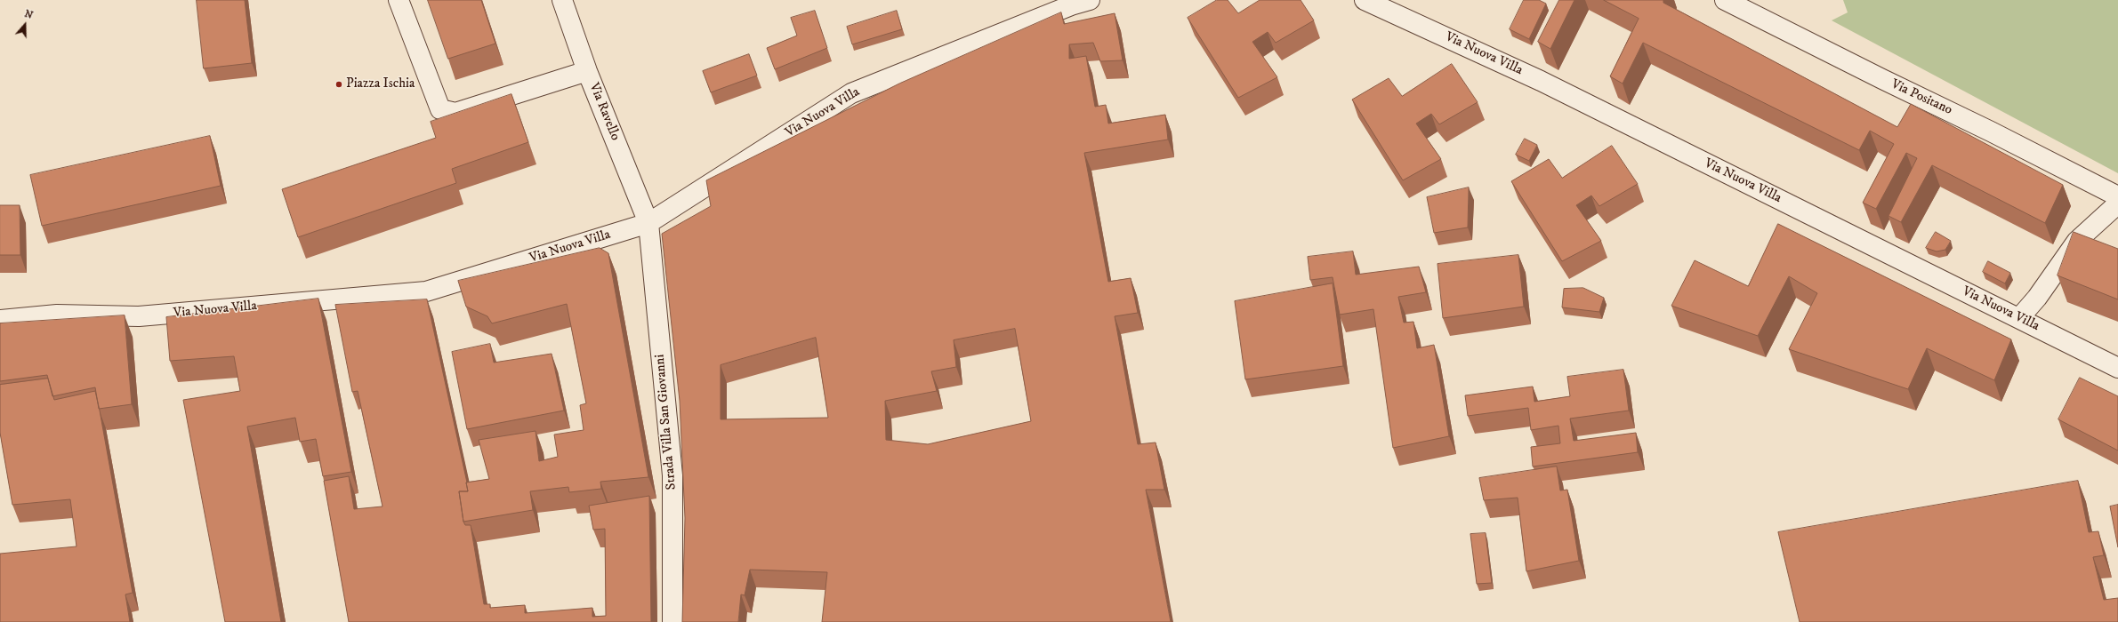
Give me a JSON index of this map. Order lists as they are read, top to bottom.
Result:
{
  "streets": {
    "street": [
      "Via Nuova Villa",
      "Via Positano",
      "Via Ravello",
      "Strada Villa San Giovanni"
    ]
  },
  "crossings": [
    ["Via Nuova Villa", "Via Ravello"],
    ["Via Nuova Villa", "Strada Villa San Giovanni"],
    ["Via Ravello", "Strada Villa San Giovanni"]
  ],
  "places": ["Piazza Ischia"],
  "north": "top"
}
